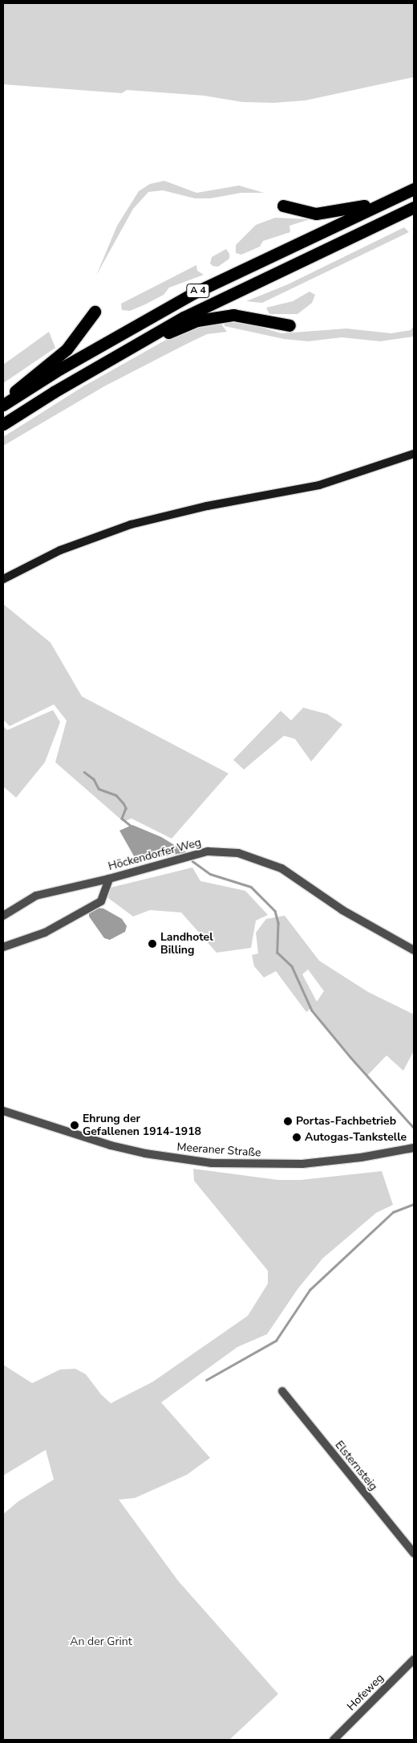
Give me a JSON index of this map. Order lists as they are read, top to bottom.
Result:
{
  "streets": {
    "highway": ["A 4"],
    "street": [
      "Höckendorfer Weg",
      "Meeraner Straße",
      "Elsternsteig",
      "Hofeweg"
    ]
  },
  "parks": ["An der Grint"],
  "places": [
    "Landhotel Billing",
    "Portas-Fachbetrieb",
    "Ehrung der Gefallenen 1914-1918",
    "Autogas-Tankstelle"
  ]
}
